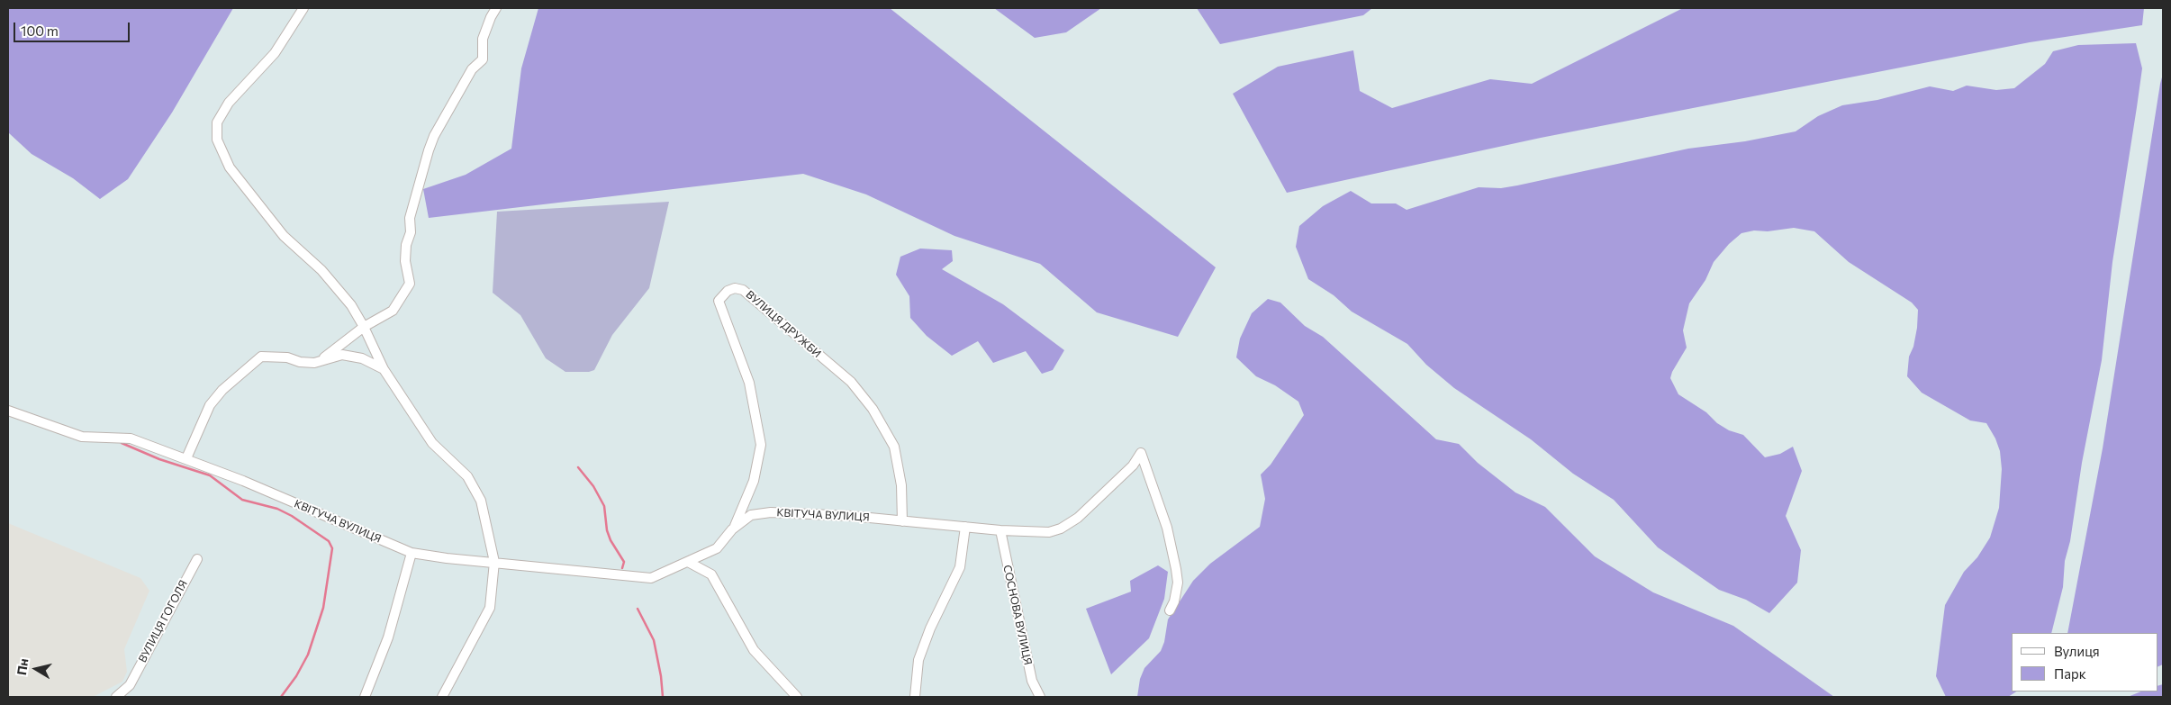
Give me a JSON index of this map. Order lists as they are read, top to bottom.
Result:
{
  "streets": {
    "street": [
      "ВУЛИЦЯ ДРУЖБИ",
      "КВІТУЧА ВУЛИЦЯ",
      "СОСНОВА ВУЛИЦЯ",
      "ВУЛИЦЯ ГОГОЛЯ"
    ]
  },
  "crossings": [
    ["ВУЛИЦЯ ДРУЖБИ", "КВІТУЧА ВУЛИЦЯ"],
    ["КВІТУЧА ВУЛИЦЯ", "СОСНОВА ВУЛИЦЯ"]
  ],
  "legend": ["Вулиця", "Парк"],
  "scale_bar": "100 m",
  "north": "left"
}
